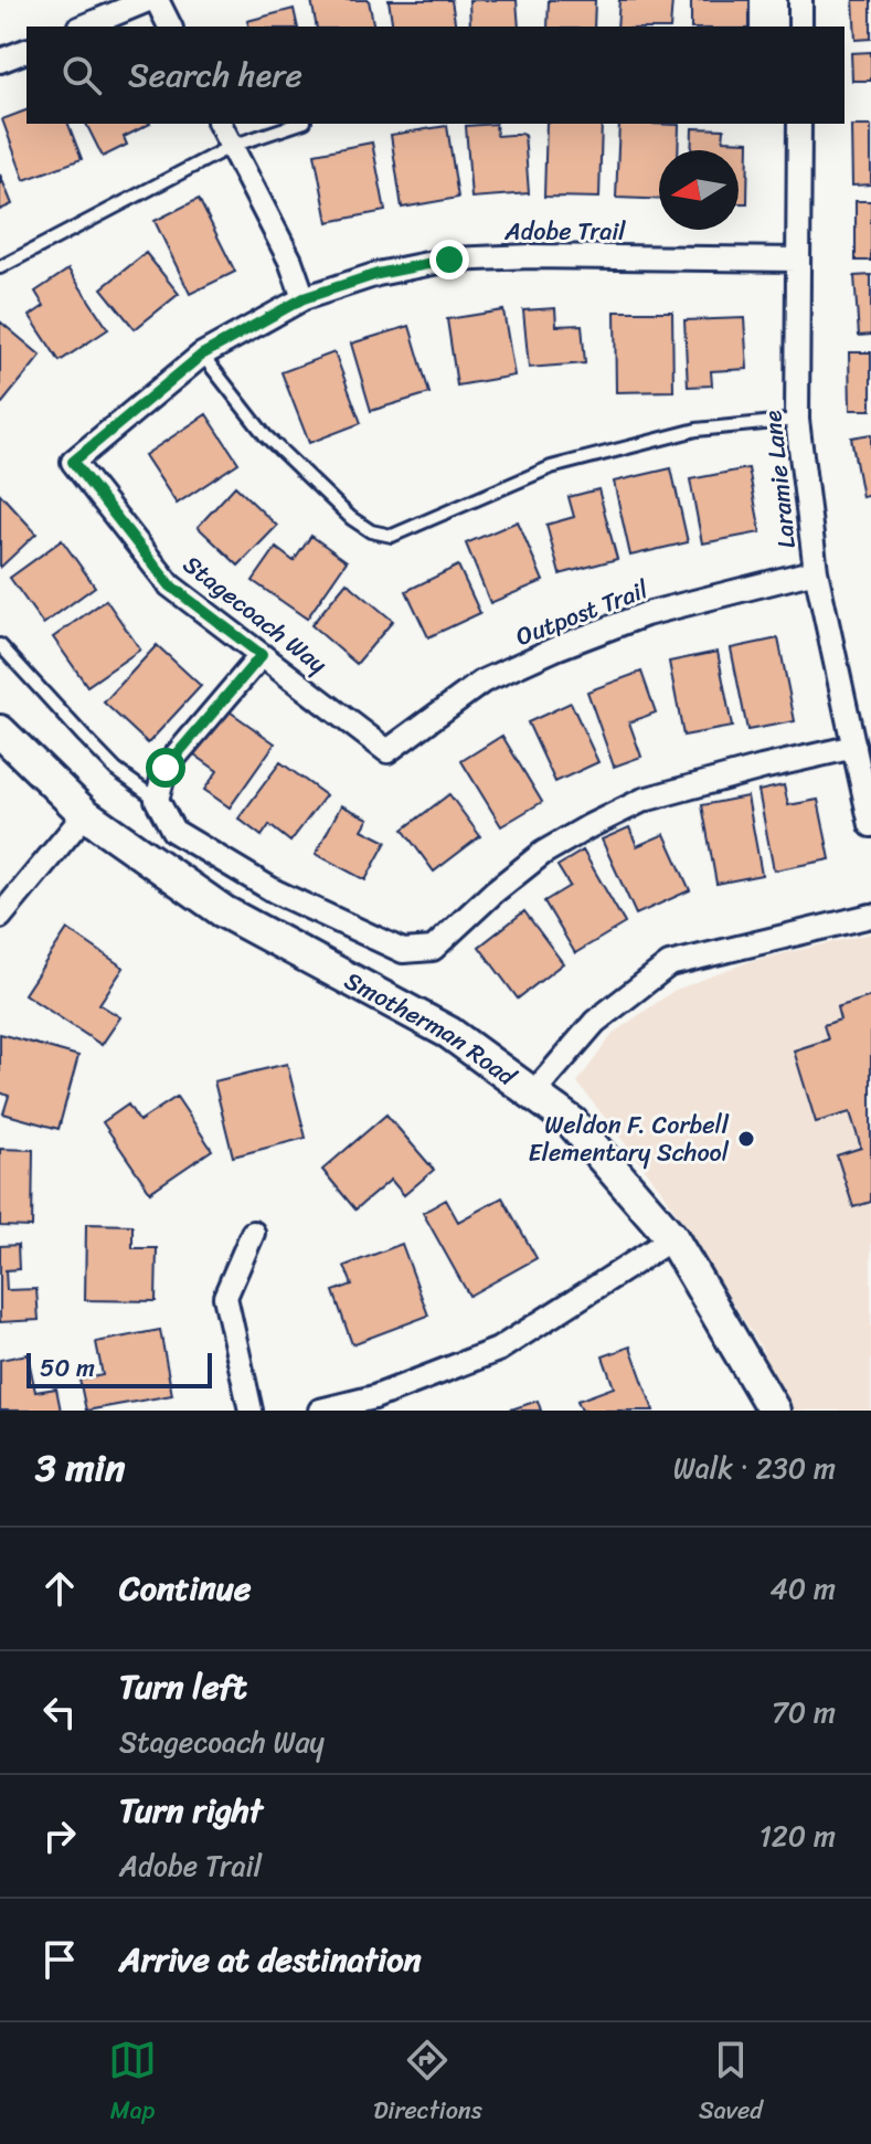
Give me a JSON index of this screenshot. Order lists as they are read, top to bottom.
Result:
{
  "streets": {
    "street": [
      "Adobe Trail",
      "Laramie Lane",
      "Outpost Trail",
      "Stagecoach Way",
      "Smotherman Road"
    ]
  },
  "crossings": [
    ["Adobe Trail", "Laramie Lane"],
    ["Adobe Trail", "Stagecoach Way"],
    ["Laramie Lane", "Outpost Trail"],
    ["Outpost Trail", "Stagecoach Way"]
  ],
  "places": ["Weldon F. Corbell Elementary School"],
  "scale_bar": "50 m",
  "north": "left",
  "page": {
    "search": "Search here",
    "scale": "50 m",
    "heading": ["3 min", "Walk · 230 m"],
    "list": [
      ["Continue", "40 m"],
      ["Turn left", "Stagecoach Way", "70 m"],
      ["Turn right", "Adobe Trail", "120 m"],
      "Arrive at destination"
    ],
    "nav": ["Map", "Directions", "Saved"]
  }
}
